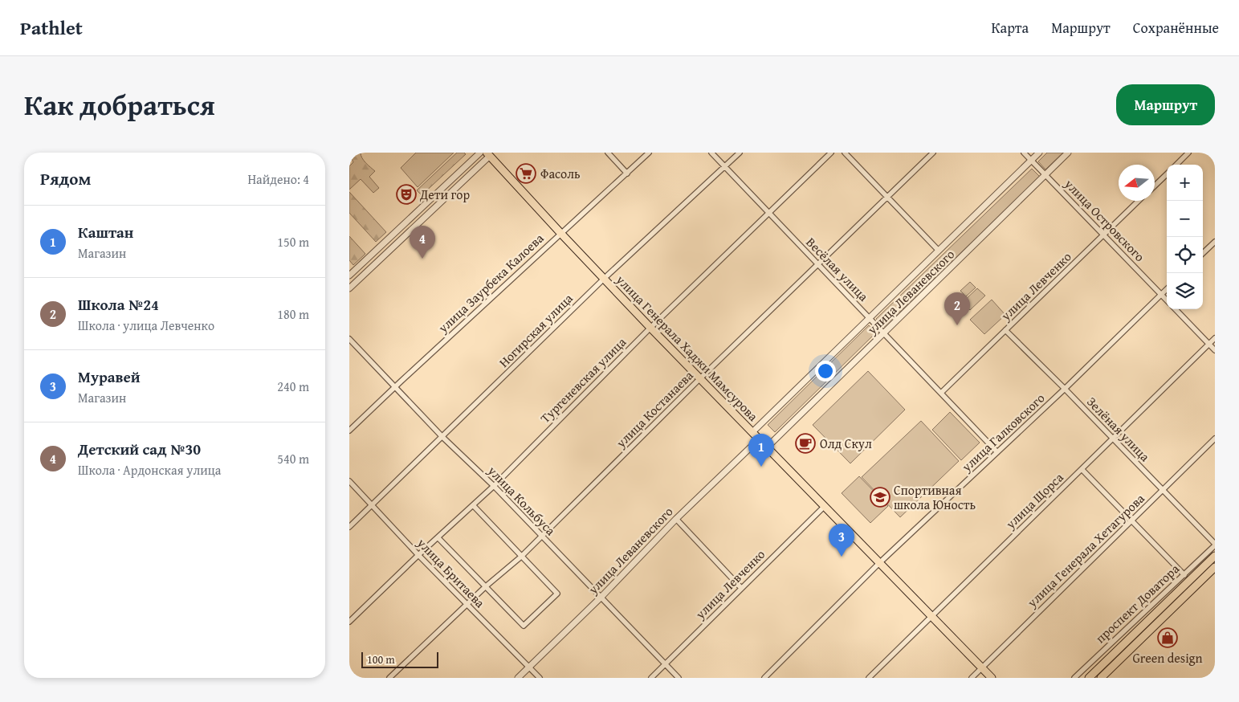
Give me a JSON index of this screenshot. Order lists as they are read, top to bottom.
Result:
{
  "streets": {
    "main road": ["улица Генерала Хаджи Мамсурова", "проспект Доватора"],
    "street": [
      "улица Островского",
      "Весёлая улица",
      "улица Заурбека Калоева",
      "улица Левченко",
      "улица Леваневского",
      "Ногирская улица",
      "Тургеневская улица",
      "улица Костанаева",
      "Зелёная улица",
      "улица Галковского",
      "улица Кольбуса",
      "улица Щорса",
      "улица Генерала Хетагурова",
      "улица Бритаева"
    ]
  },
  "crossings": [
    ["улица Островского", "улица Левченко"],
    ["улица Островского", "улица Леваневского"],
    ["улица Островского", "улица Галковского"],
    ["Весёлая улица", "улица Левченко"],
    ["Весёлая улица", "улица Леваневского"],
    ["Весёлая улица", "Ногирская улица"],
    ["Весёлая улица", "Тургеневская улица"],
    ["Весёлая улица", "улица Костанаева"],
    ["Весёлая улица", "улица Галковского"],
    ["улица Заурбека Калоева", "улица Генерала Хаджи Мамсурова"],
    ["улица Заурбека Калоева", "улица Кольбуса"],
    ["улица Левченко", "улица Генерала Хаджи Мамсурова"],
    ["улица Левченко", "Зелёная улица"],
    ["улица Левченко", "улица Кольбуса"],
    ["улица Леваневского", "улица Генерала Хаджи Мамсурова"],
    ["улица Леваневского", "улица Кольбуса"],
    ["улица Леваневского", "улица Бритаева"],
    ["Ногирская улица", "улица Генерала Хаджи Мамсурова"],
    ["Ногирская улица", "улица Кольбуса"],
    ["Ногирская улица", "улица Бритаева"],
    ["улица Генерала Хаджи Мамсурова", "Тургеневская улица"],
    ["улица Генерала Хаджи Мамсурова", "улица Костанаева"],
    ["улица Генерала Хаджи Мамсурова", "улица Галковского"],
    ["улица Генерала Хаджи Мамсурова", "улица Щорса"],
    ["улица Генерала Хаджи Мамсурова", "улица Генерала Хетагурова"],
    ["Тургеневская улица", "улица Кольбуса"],
    ["Тургеневская улица", "улица Бритаева"],
    ["улица Костанаева", "улица Кольбуса"],
    ["улица Костанаева", "улица Бритаева"],
    ["Зелёная улица", "улица Галковского"],
    ["Зелёная улица", "улица Щорса"],
    ["Зелёная улица", "улица Генерала Хетагурова"],
    ["Зелёная улица", "проспект Доватора"]
  ],
  "places": {
    "supermarket": ["Фасоль"],
    "theatre": ["Дети гор"],
    "cafe": ["Олд Скул"],
    "school or university": ["Спортивная школа Юность"],
    "shop": ["Green design"]
  },
  "scale_bar": "100 m",
  "north": "left",
  "page": {
    "header": "Pathlet",
    "nav": ["Карта", "Маршрут", "Сохранённые"],
    "title": "Как добраться",
    "buttons": "Маршрут",
    "heading": ["Рядом", "Найдено: 4"],
    "map_buttons": ["+", "−"],
    "list": [
      {
        "mark": "1",
        "name": "Каштан",
        "note": "Магазин",
        "value": "150 m"
      },
      {
        "mark": "2",
        "name": "Школа №24",
        "note": "Школа · улица Левченко",
        "value": "180 m"
      },
      {
        "mark": "3",
        "name": "Муравей",
        "note": "Магазин",
        "value": "240 m"
      },
      {
        "mark": "4",
        "name": "Детский сад №30",
        "note": "Школа · Ардонская улица",
        "value": "540 m"
      }
    ],
    "pins": [
      "4",
      "2",
      "1",
      "3"
    ],
    "scale": "100 m"
  }
}
